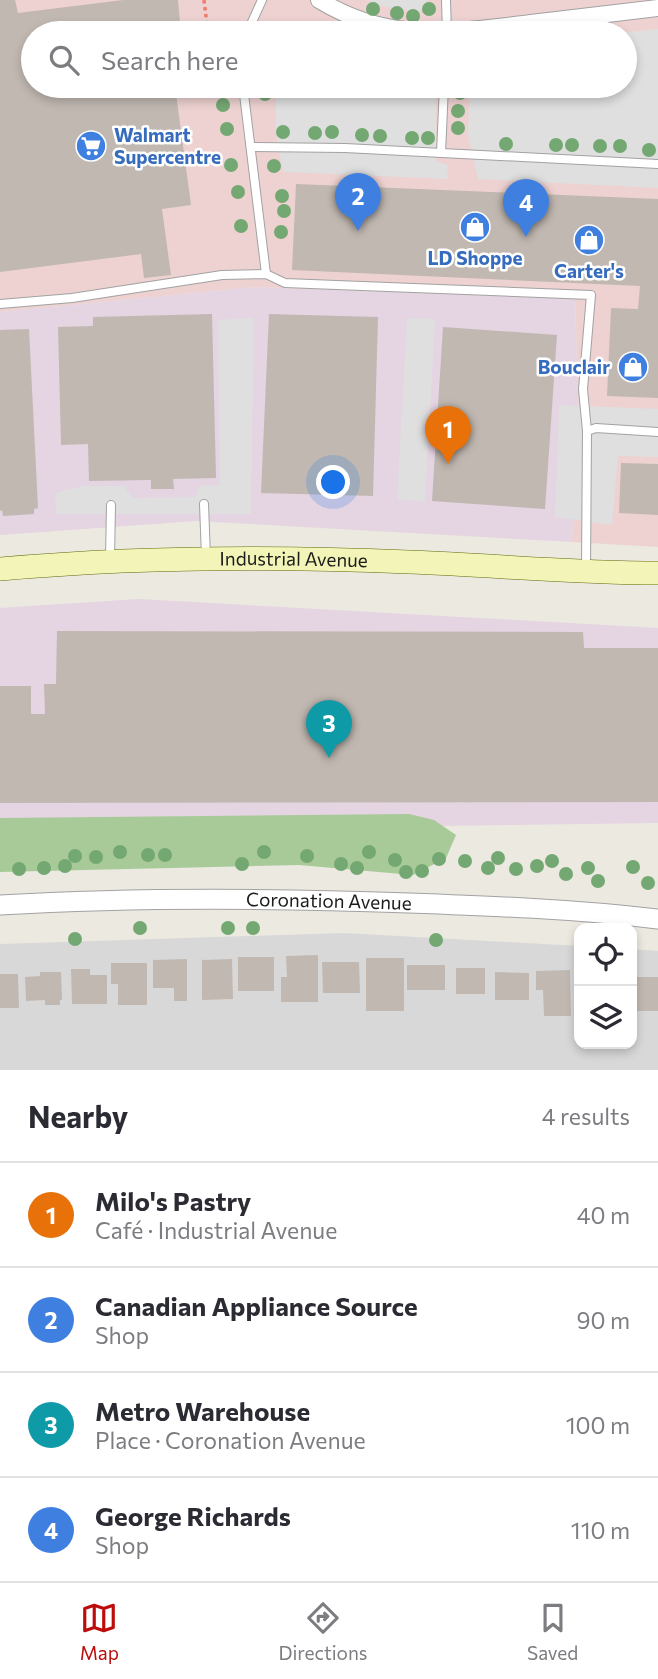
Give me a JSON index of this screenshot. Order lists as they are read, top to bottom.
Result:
{
  "streets": {
    "main road": ["Industrial Avenue"],
    "street": ["Coronation Avenue"]
  },
  "places": {
    "supermarket": ["Walmart Supercentre"],
    "shop": ["LD Shoppe", "Carter's", "Bouclair"]
  },
  "page": {
    "search": "Search here",
    "pins": [
      "2",
      "4",
      "1",
      "3"
    ],
    "heading": ["Nearby", "4 results"],
    "list": [
      {
        "mark": "1",
        "name": "Milo's Pastry",
        "note": "Café · Industrial Avenue",
        "value": "40 m"
      },
      {
        "mark": "2",
        "name": "Canadian Appliance Source",
        "note": "Shop",
        "value": "90 m"
      },
      {
        "mark": "3",
        "name": "Metro Warehouse",
        "note": "Place · Coronation Avenue",
        "value": "100 m"
      },
      {
        "mark": "4",
        "name": "George Richards",
        "note": "Shop",
        "value": "110 m"
      }
    ],
    "nav": ["Map", "Directions", "Saved"]
  }
}
